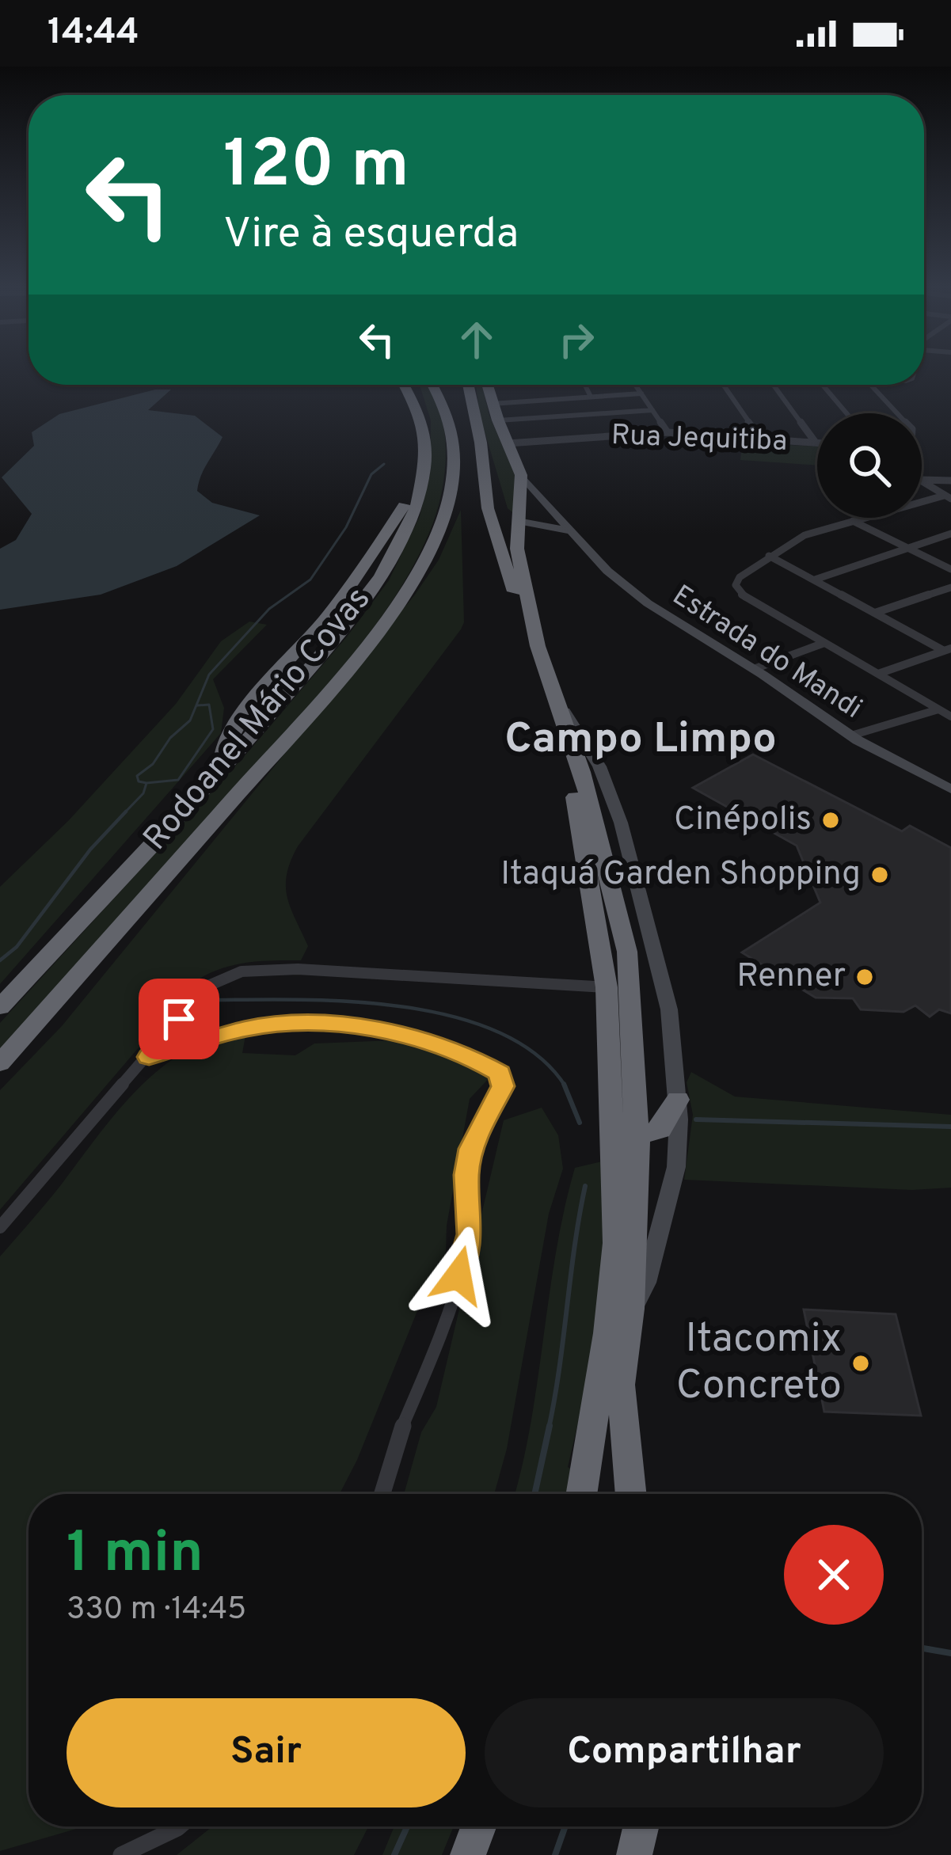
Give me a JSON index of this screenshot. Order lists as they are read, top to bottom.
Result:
{
  "streets": {
    "highway": ["Rodoanel Mário Covas"],
    "main road": ["Estrada do Mandi"],
    "street": ["Rua Jequitiba"]
  },
  "districts": ["Campo Limpo"],
  "places": [
    "Cinépolis",
    "Itaquá Garden Shopping",
    "Renner",
    "Itacomix Concreto"
  ],
  "page": {
    "status": "14:44",
    "turn": ["120 m", "Vire à esquerda"],
    "heading": ["1 min", "330 m · 14:45"],
    "buttons": ["Sair", "Compartilhar"]
  }
}
